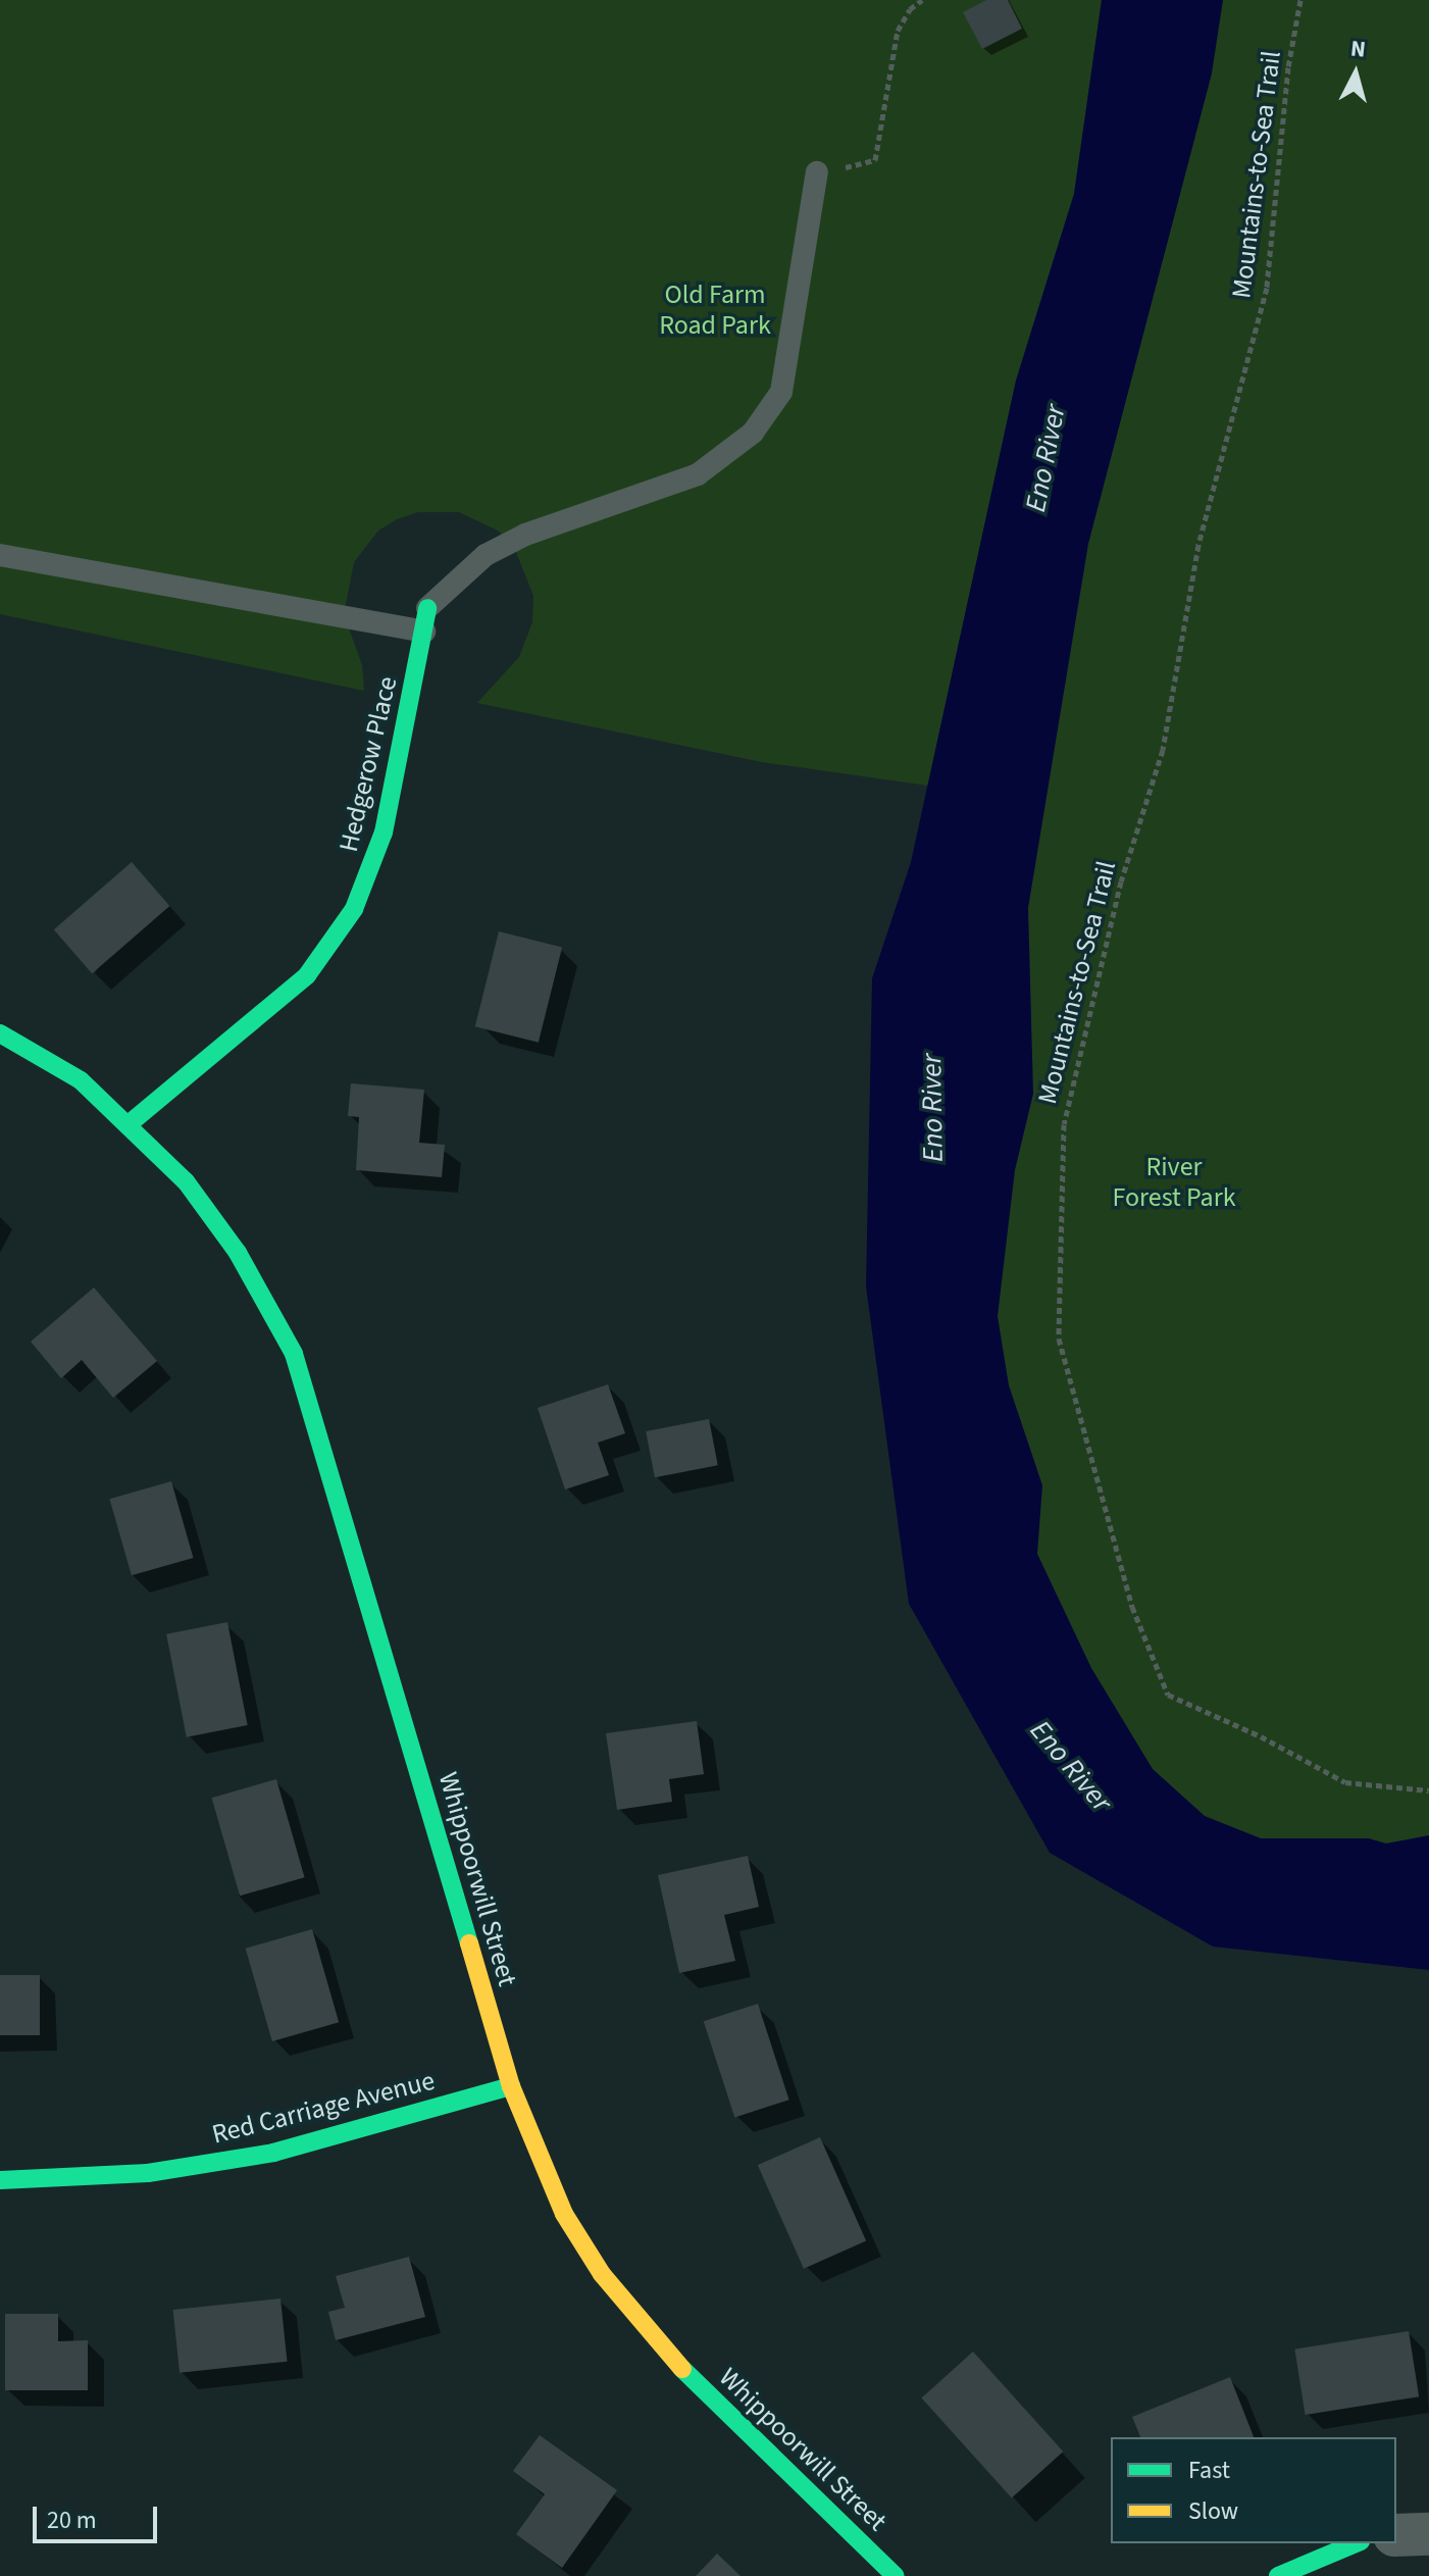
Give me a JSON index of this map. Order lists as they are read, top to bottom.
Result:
{
  "streets": {
    "street": ["Hedgerow Place", "Whippoorwill Street", "Red Carriage Avenue"],
    "path": ["Mountains-to-Sea Trail"]
  },
  "crossings": [
    ["Hedgerow Place", "Whippoorwill Street"],
    ["Whippoorwill Street", "Red Carriage Avenue"]
  ],
  "water": ["Eno River"],
  "parks": ["Old Farm Road Park", "River Forest Park"],
  "legend": ["Fast", "Slow"],
  "scale_bar": "20 m",
  "north": "top"
}
